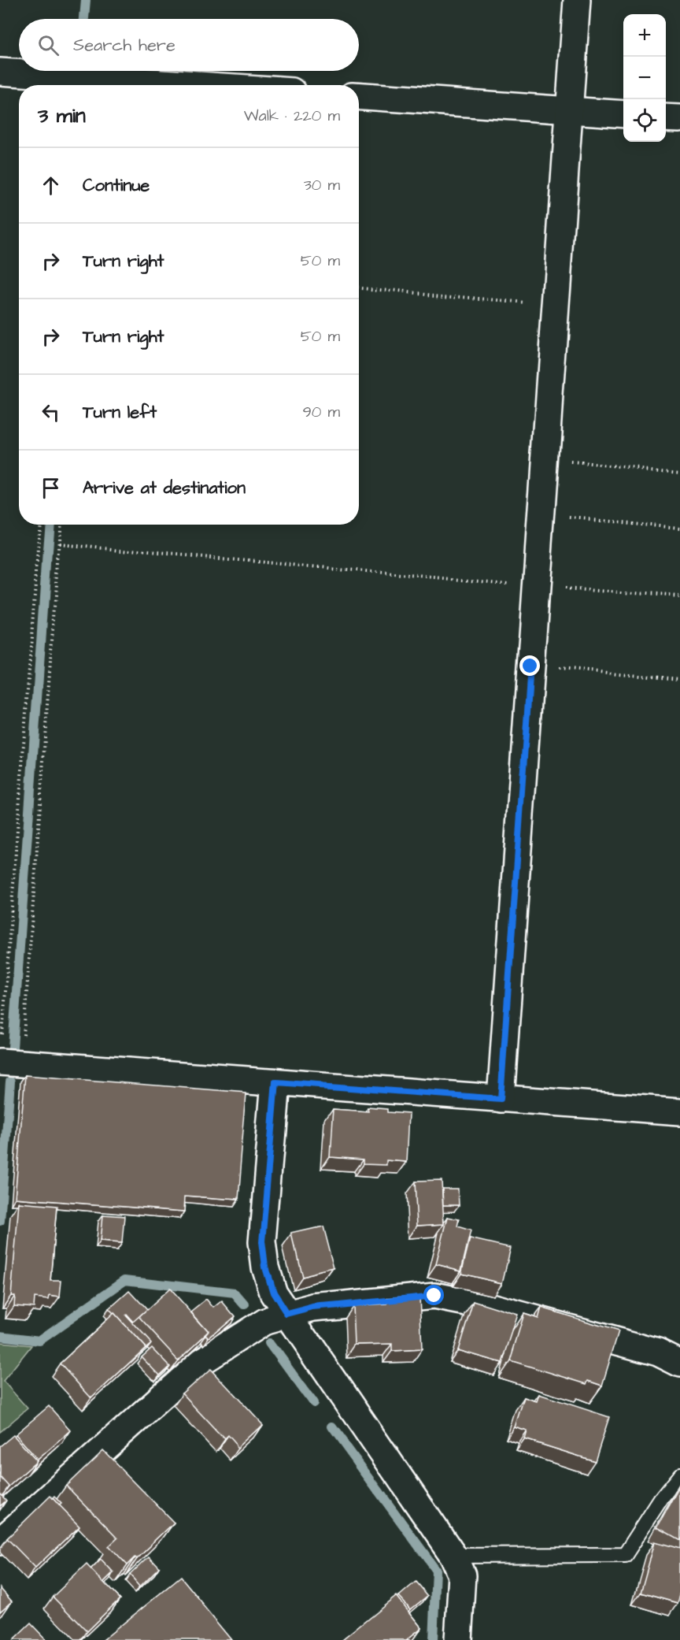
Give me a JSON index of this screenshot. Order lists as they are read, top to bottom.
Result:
{
  "page": {
    "map_buttons": ["+", "−"],
    "search": "Search here",
    "heading": ["3 min", "Walk · 220 m"],
    "list": [
      ["Continue", "30 m"],
      ["Turn right", "50 m"],
      ["Turn right", "50 m"],
      ["Turn left", "90 m"],
      "Arrive at destination"
    ]
  }
}
